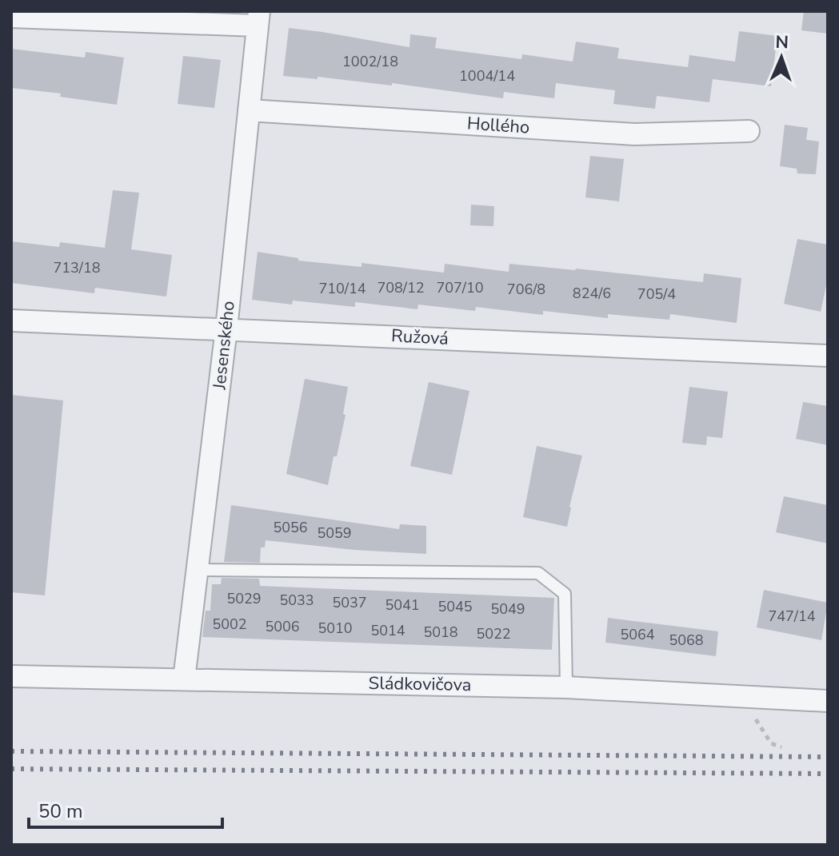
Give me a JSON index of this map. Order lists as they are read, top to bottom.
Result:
{
  "streets": {
    "street": [
      "Hollého",
      "Ružová",
      "Jesenského",
      "Sládkovičova"
    ]
  },
  "crossings": [
    ["Hollého", "Jesenského"],
    ["Ružová", "Jesenského"],
    ["Jesenského", "Sládkovičova"]
  ],
  "house_numbers": [
    "1002/18",
    "1004/14",
    "713/18",
    "708/12",
    "707/10",
    "710/14",
    "706/8",
    "824/6",
    "705/4",
    "5056",
    "5059",
    "5029",
    "5033",
    "5037",
    "5041",
    "5045",
    "5049",
    "747/14",
    "5002",
    "5006",
    "5010",
    "5014",
    "5018",
    "5022",
    "5064",
    "5068"
  ],
  "scale_bar": "50 m",
  "north": "top"
}
